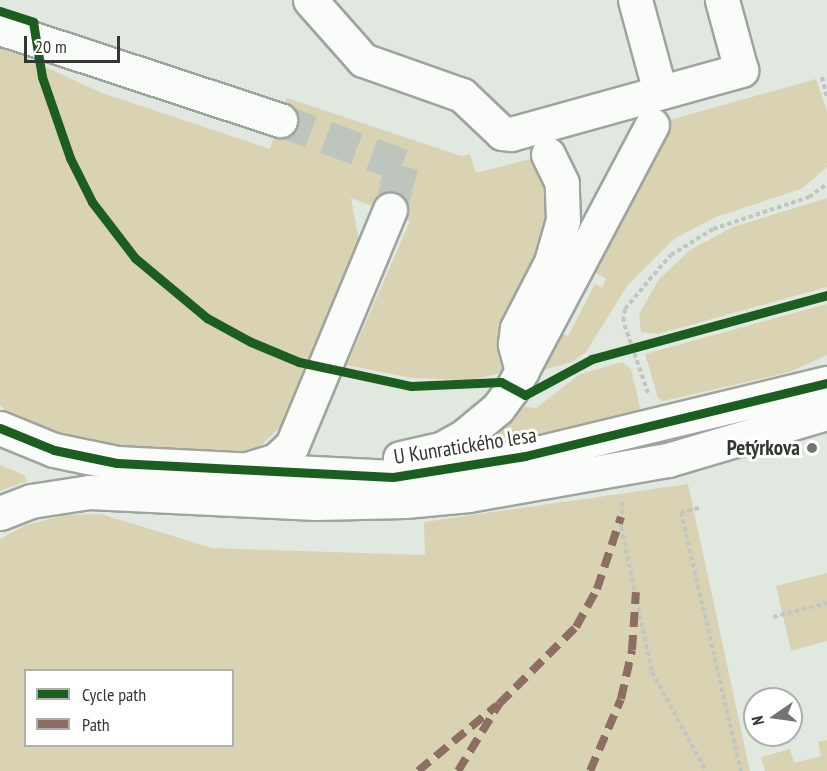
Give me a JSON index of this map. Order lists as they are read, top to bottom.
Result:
{
  "streets": {
    "street": ["U Kunratického lesa"]
  },
  "places": ["Petýrkova"],
  "legend": ["Cycle path", "Path"],
  "scale_bar": "20 m",
  "north": "left"
}
